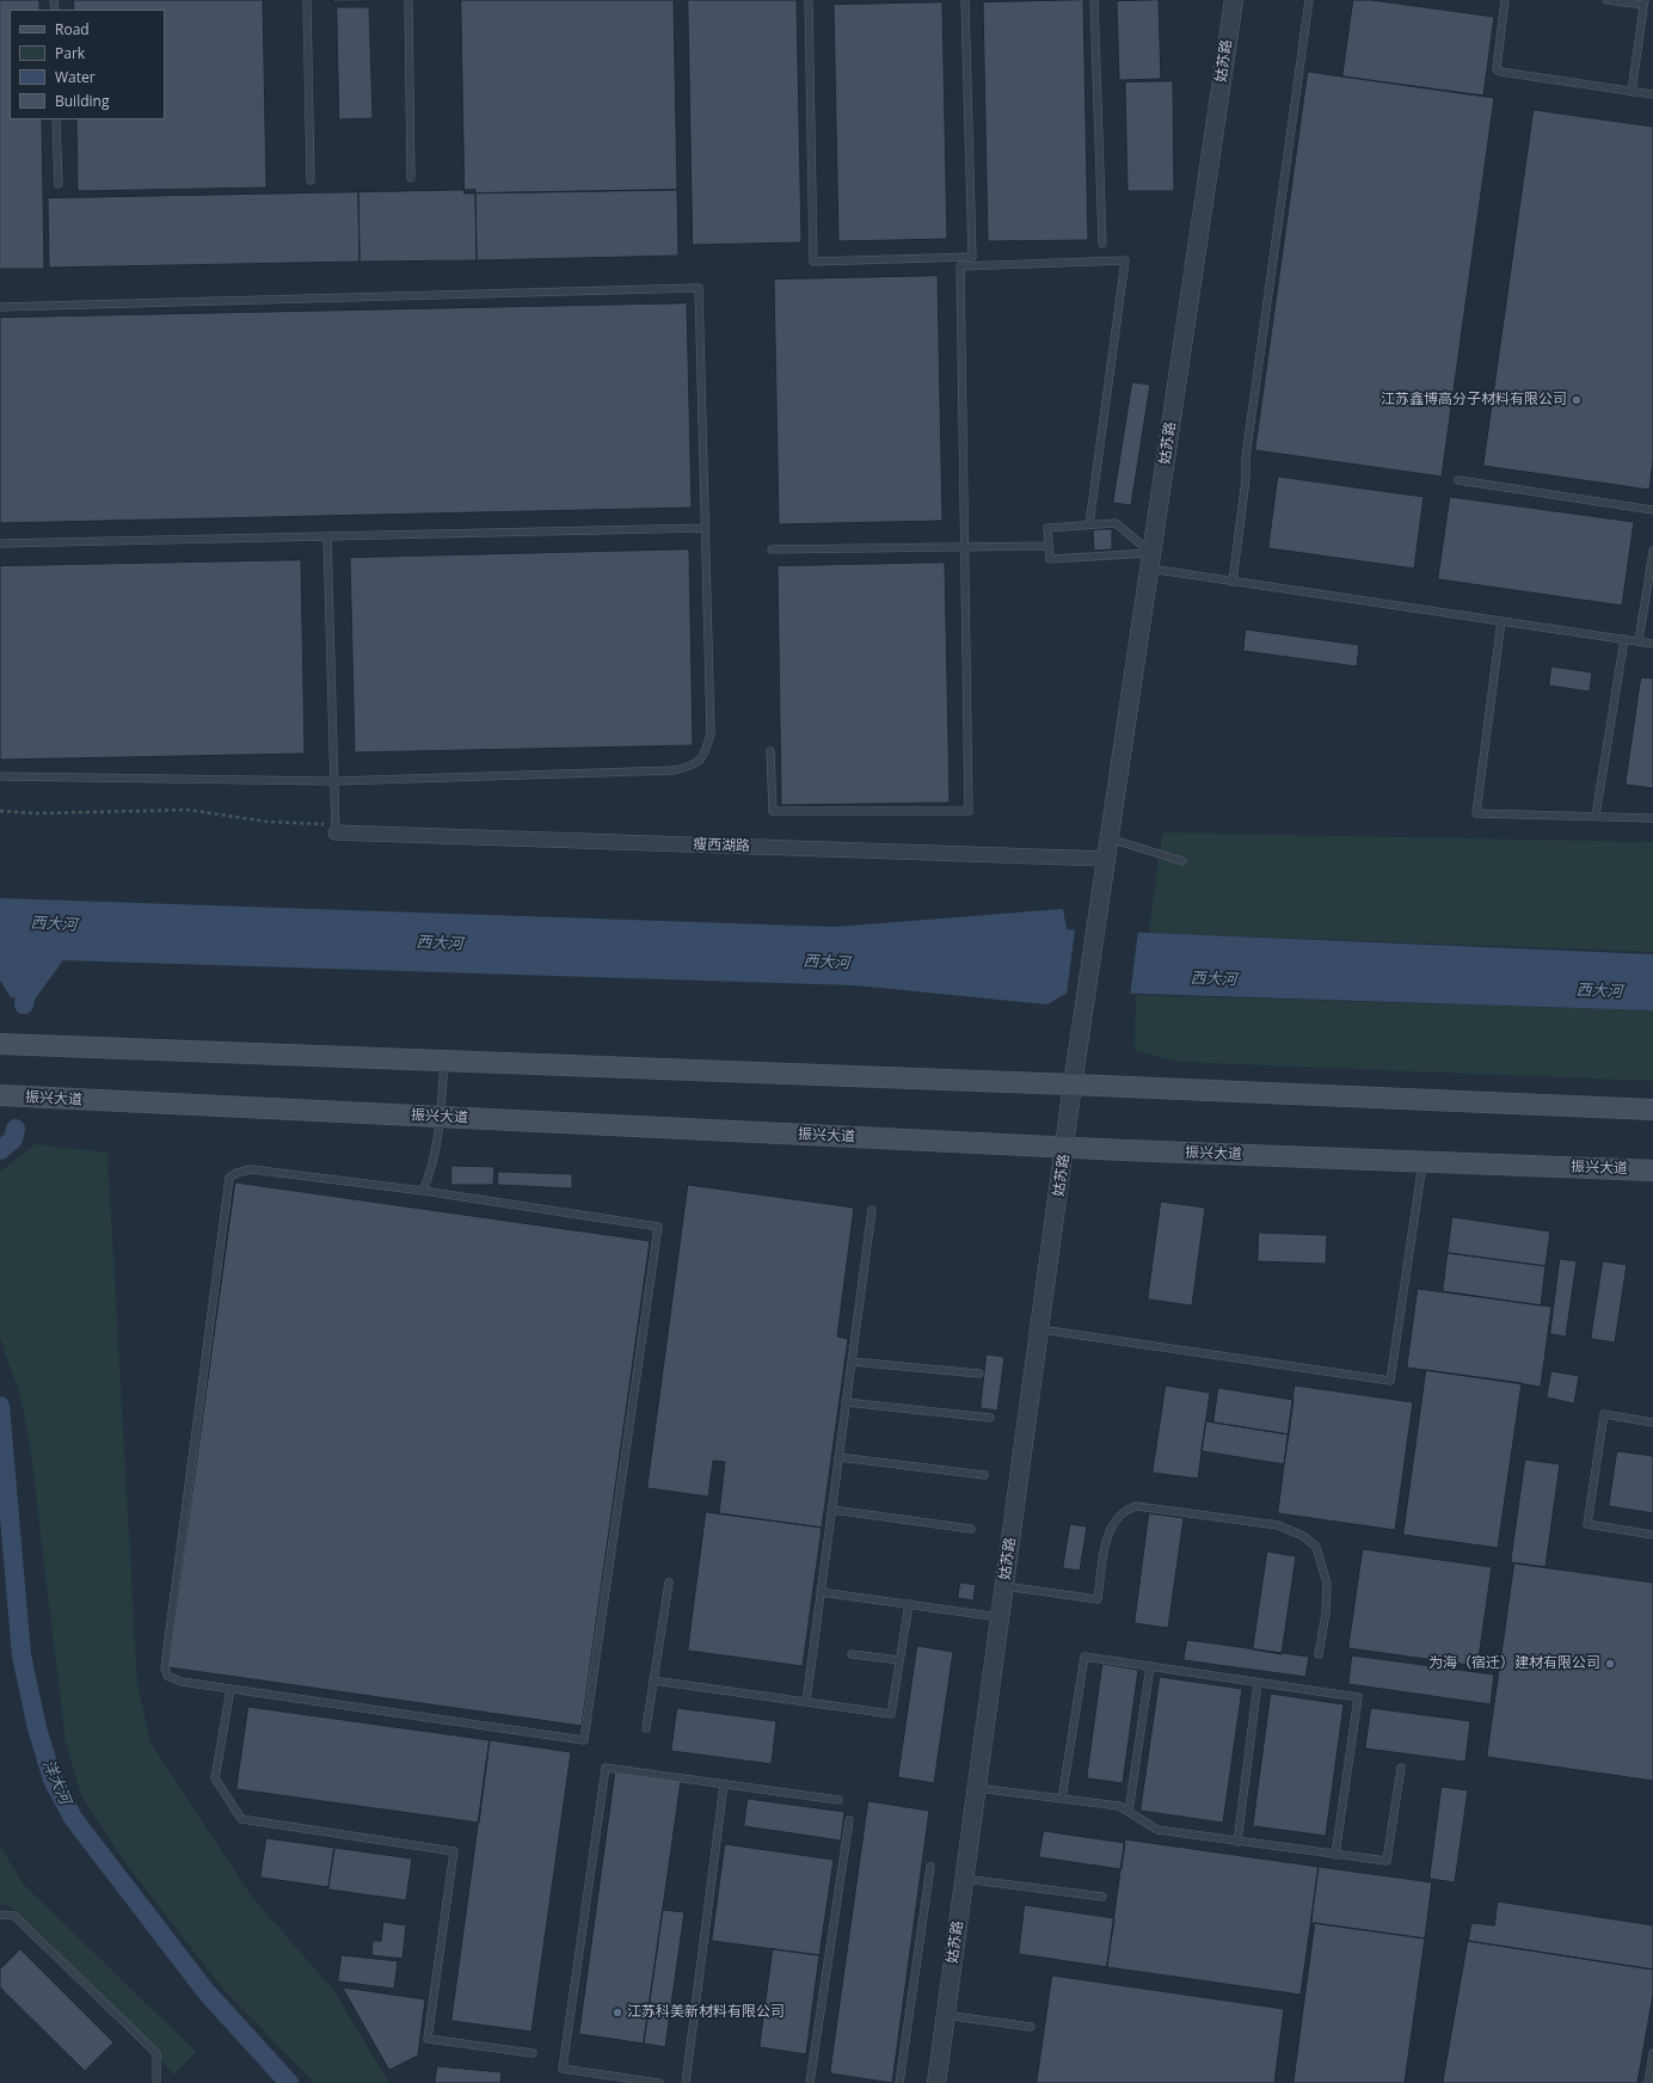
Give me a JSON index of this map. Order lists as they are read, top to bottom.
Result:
{
  "streets": {
    "main road": ["振兴大道"],
    "street": ["姑苏路", "瘦西湖路"]
  },
  "crossings": [
    ["姑苏路", "瘦西湖路"],
    ["姑苏路", "振兴大道"]
  ],
  "water": ["西大河", "洋大河"],
  "places": ["江苏鑫博高分子材料有限公司", "为海（宿迁）建材有限公司", "江苏科美新材料有限公司"],
  "legend": [
    "Road",
    "Park",
    "Water",
    "Building"
  ]
}
